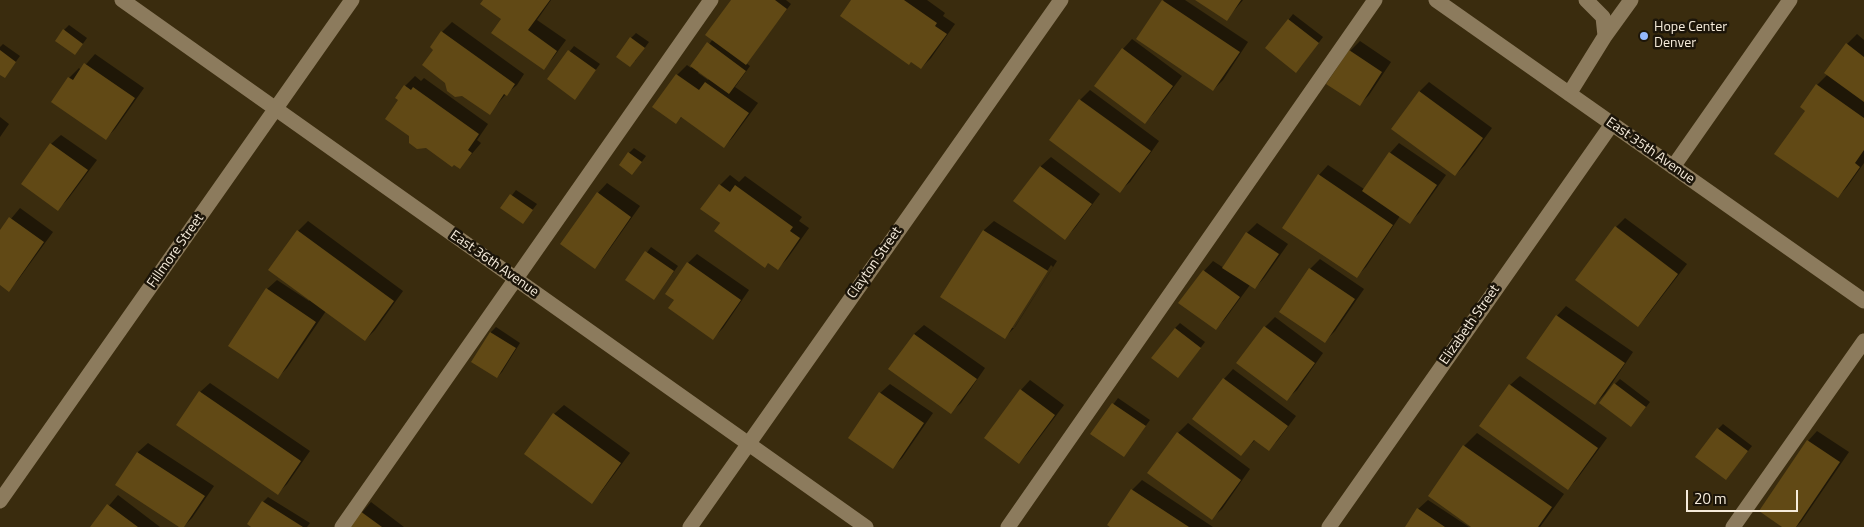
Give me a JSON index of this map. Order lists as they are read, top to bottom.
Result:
{
  "streets": {
    "street": [
      "East 35th Avenue",
      "Fillmore Street",
      "Clayton Street",
      "East 36th Avenue",
      "Elizabeth Street"
    ]
  },
  "crossings": [
    ["East 35th Avenue", "Elizabeth Street"],
    ["Fillmore Street", "East 36th Avenue"],
    ["Clayton Street", "East 36th Avenue"]
  ],
  "places": ["Hope Center Denver"],
  "scale_bar": "20 m"
}
